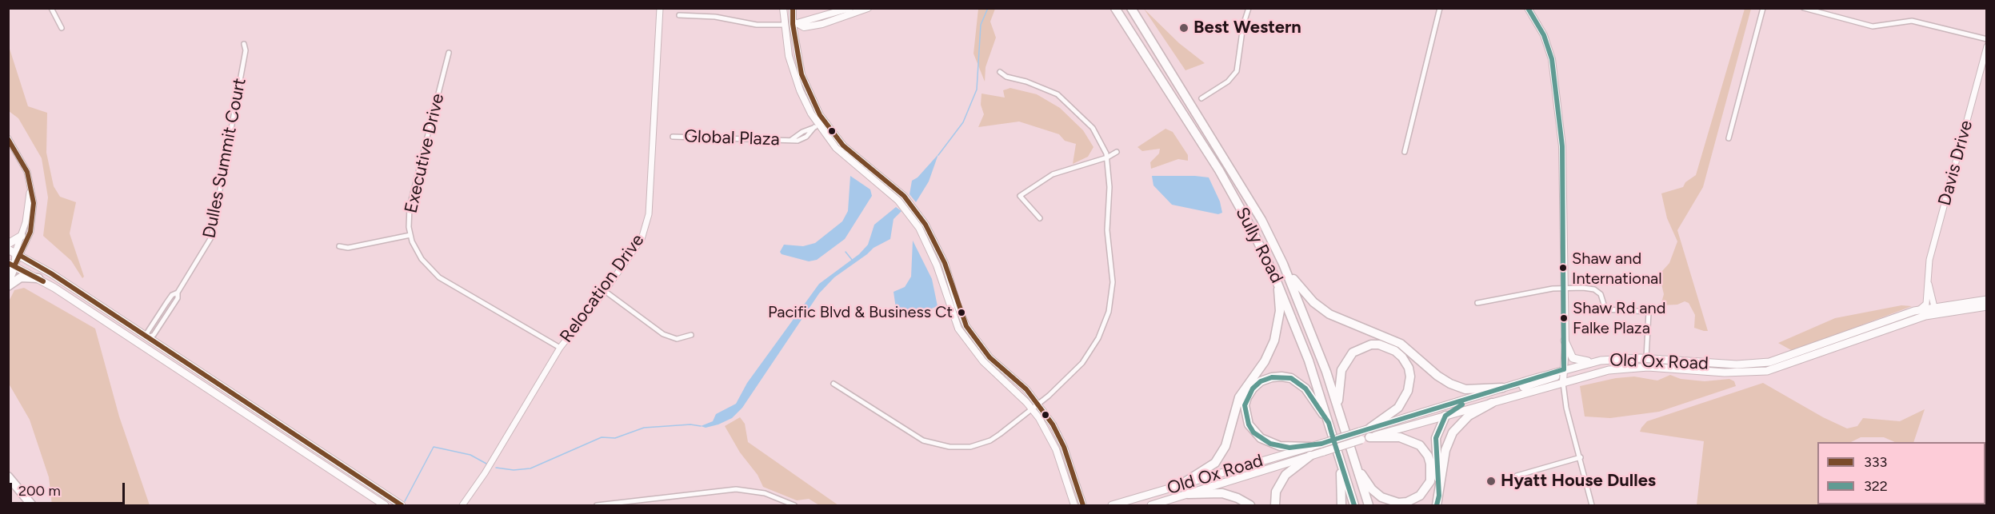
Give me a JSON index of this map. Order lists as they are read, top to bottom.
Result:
{
  "streets": {
    "highway": ["Sully Road"],
    "main road": ["Old Ox Road"],
    "street": [
      "Global Plaza",
      "Executive Drive",
      "Dulles Summit Court",
      "Davis Drive",
      "Relocation Drive"
    ]
  },
  "crossings": [
    ["Executive Drive", "Relocation Drive"],
    ["Davis Drive", "Old Ox Road"]
  ],
  "places": [
    "Best Western",
    "Shaw and International",
    "Pacific Blvd & Business Ct",
    "Shaw Rd and Falke Plaza",
    "Hyatt House Dulles"
  ],
  "lines": ["transit line 333", "transit line 322"],
  "legend": ["333", "322"],
  "scale_bar": "200 m"
}
